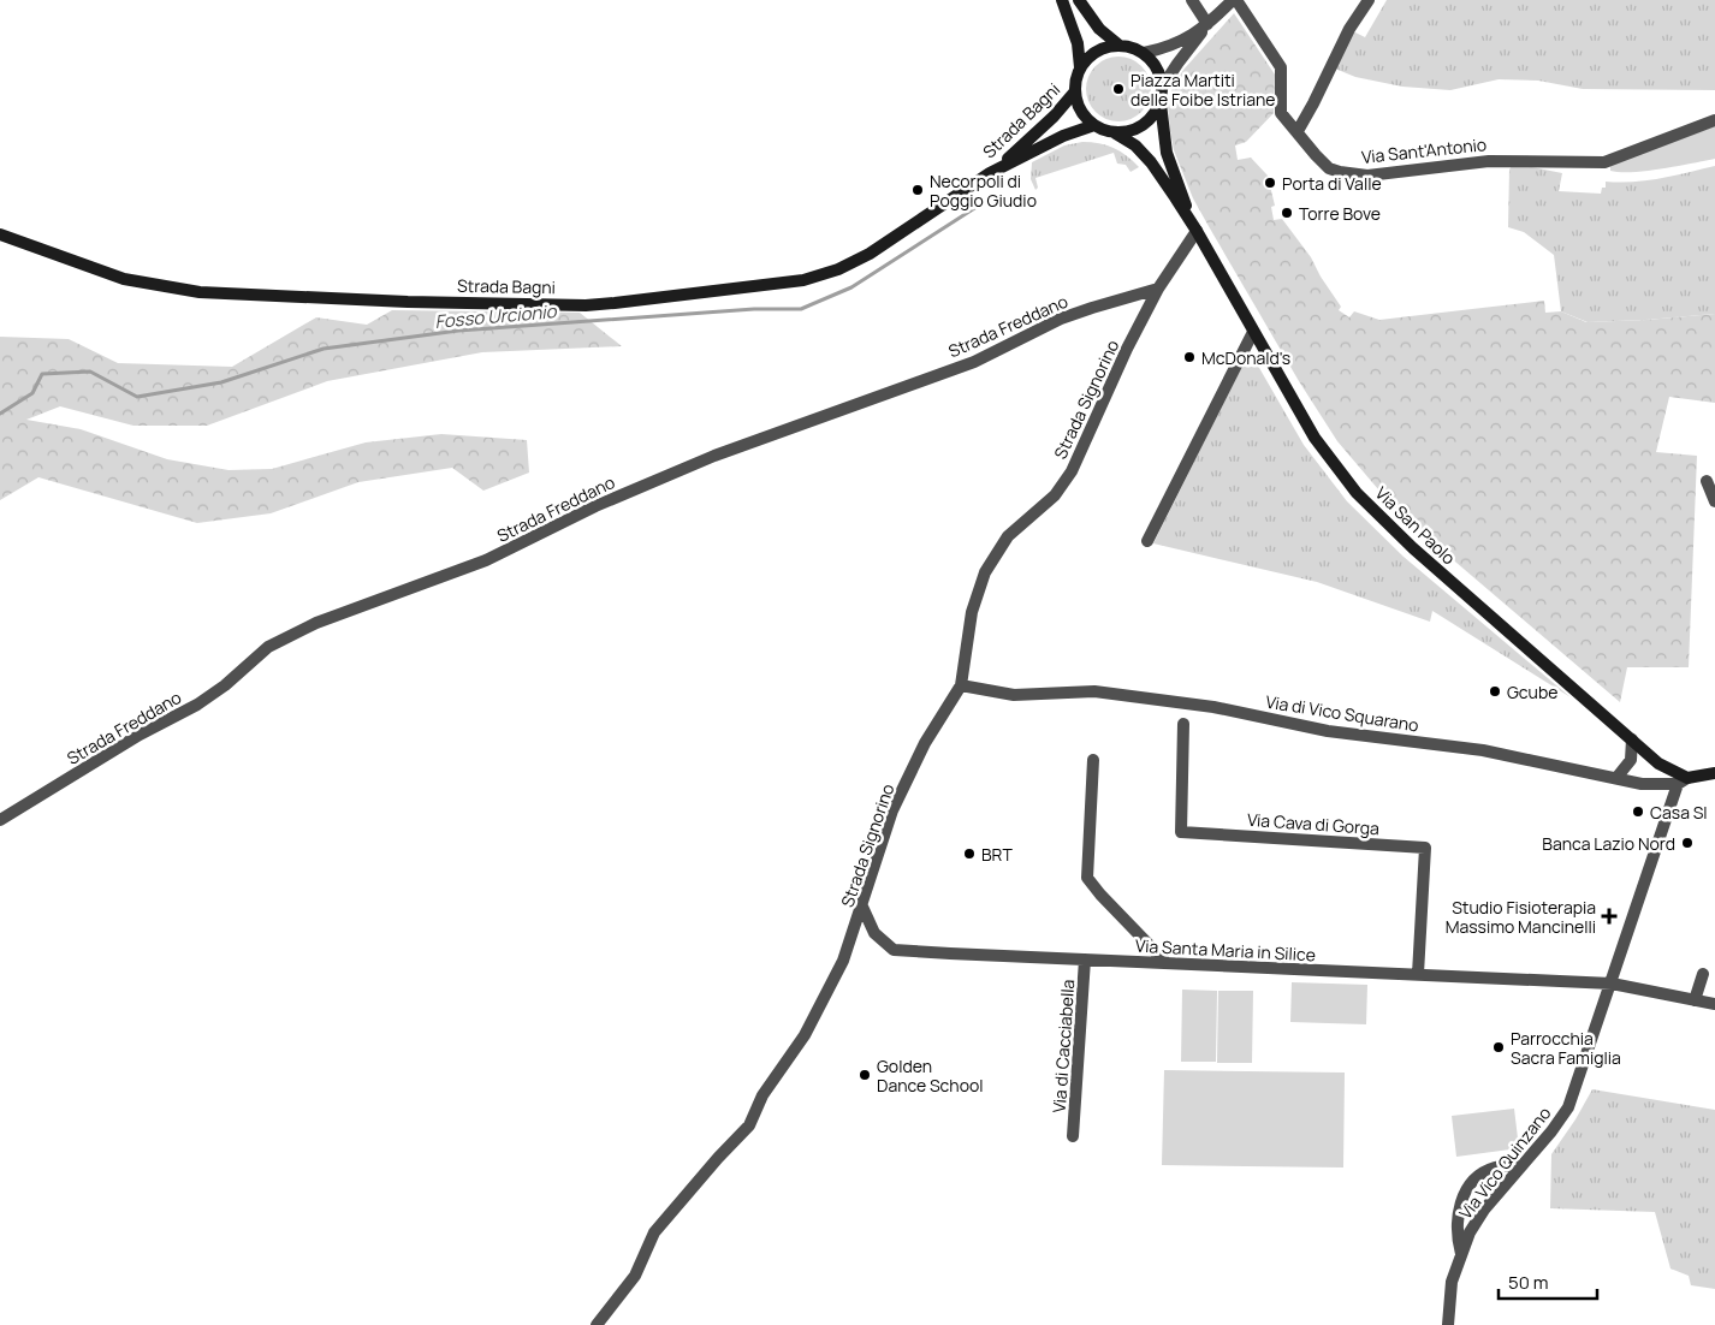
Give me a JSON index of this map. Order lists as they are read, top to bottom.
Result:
{
  "streets": {
    "main road": ["Strada Bagni", "Via San Paolo", "Via di Vico Squarano"],
    "street": [
      "Via Sant'Antonio",
      "Strada Freddano",
      "Strada Signorino",
      "Via Cava di Gorga",
      "Via Santa Maria in Silice",
      "Via di Cacciabella",
      "Via Vico Quinzano"
    ]
  },
  "crossings": [
    ["Strada Bagni", "Via San Paolo"],
    ["Strada Freddano", "Strada Signorino"],
    ["Strada Signorino", "Via San Paolo"],
    ["Strada Signorino", "Via di Vico Squarano"],
    ["Strada Signorino", "Via Santa Maria in Silice"],
    ["Via San Paolo", "Via di Vico Squarano"],
    ["Via San Paolo", "Via Vico Quinzano"],
    ["Via di Vico Squarano", "Via Vico Quinzano"],
    ["Via Cava di Gorga", "Via Santa Maria in Silice"],
    ["Via Santa Maria in Silice", "Via di Cacciabella"],
    ["Via Santa Maria in Silice", "Via Vico Quinzano"]
  ],
  "water": ["Fosso Urcionio"],
  "places": {
    "other": [
      "Piazza Martiti delle Foibe Istriane",
      "Porta di Valle",
      "Necorpoli di Poggio Giudio",
      "Torre Bove",
      "McDonald's",
      "Gcube",
      "Casa SI",
      "Banca Lazio Nord",
      "BRT",
      "Parrocchia Sacra Famiglia",
      "Golden Dance School"
    ],
    "health": ["Studio Fisioterapia Massimo Mancinelli"]
  },
  "scale_bar": "50 m"
}
